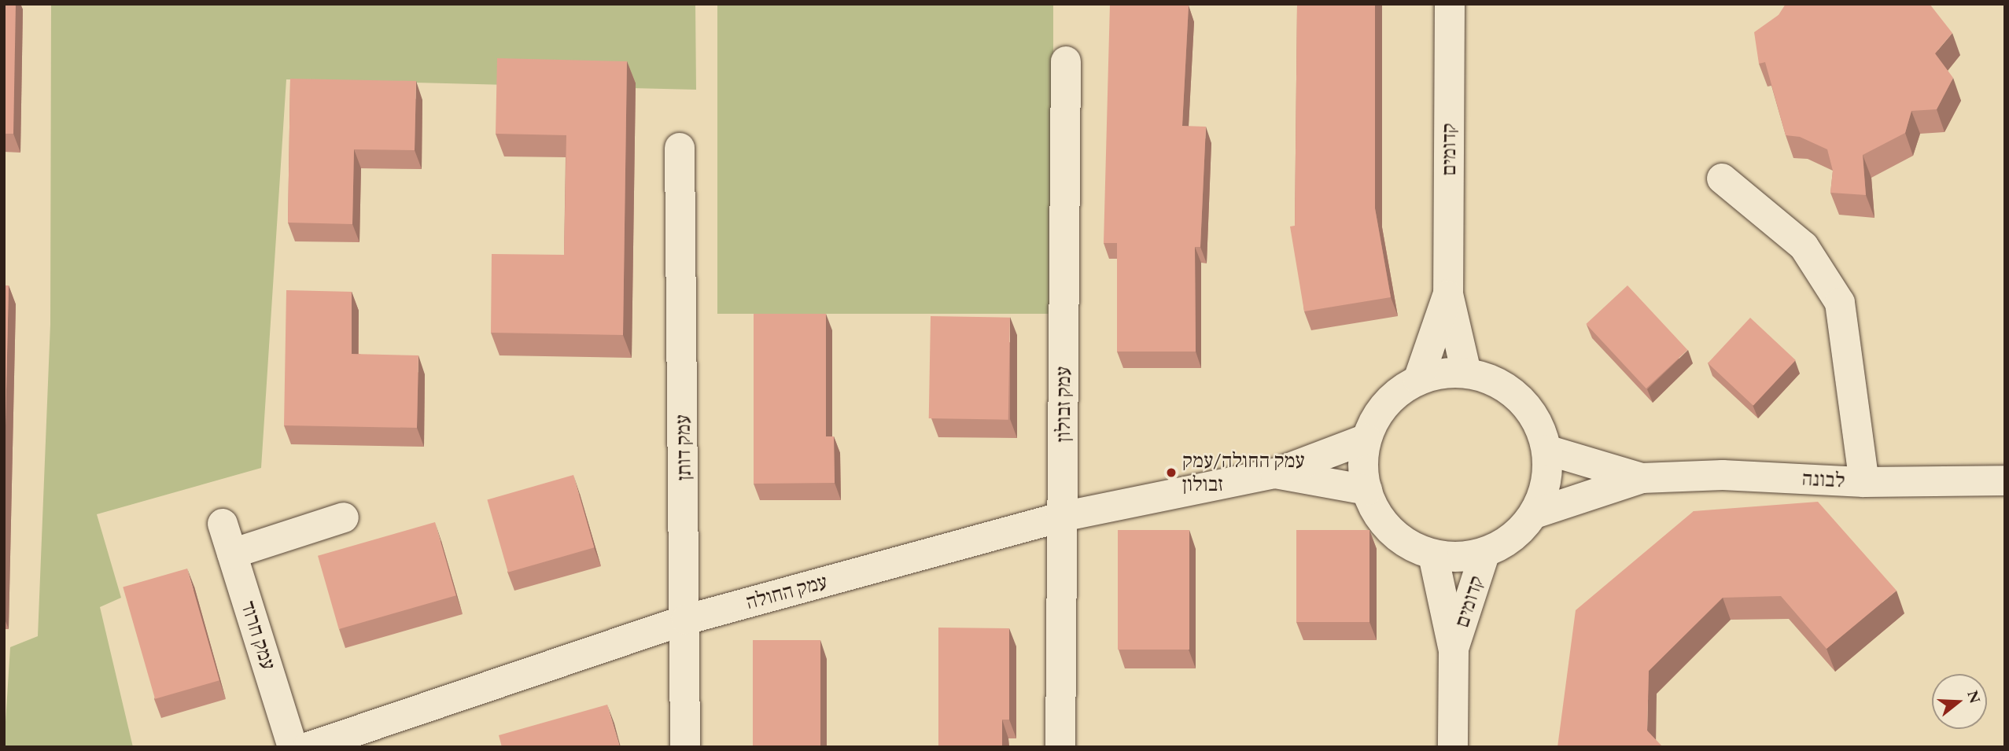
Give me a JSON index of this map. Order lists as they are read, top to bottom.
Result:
{
  "streets": {
    "street": [
      "קדומים",
      "עמק זבולון",
      "עמק דותן",
      "לבונה",
      "עמק החולה",
      "עמק חרוד"
    ]
  },
  "crossings": [
    ["קדומים", "לבונה"],
    ["קדומים", "עמק החולה"],
    ["עמק זבולון", "עמק החולה"],
    ["עמק דותן", "עמק החולה"],
    ["לבונה", "עמק החולה"]
  ],
  "places": ["עמק החולה/עמק זבולון"],
  "north": "right"
}
